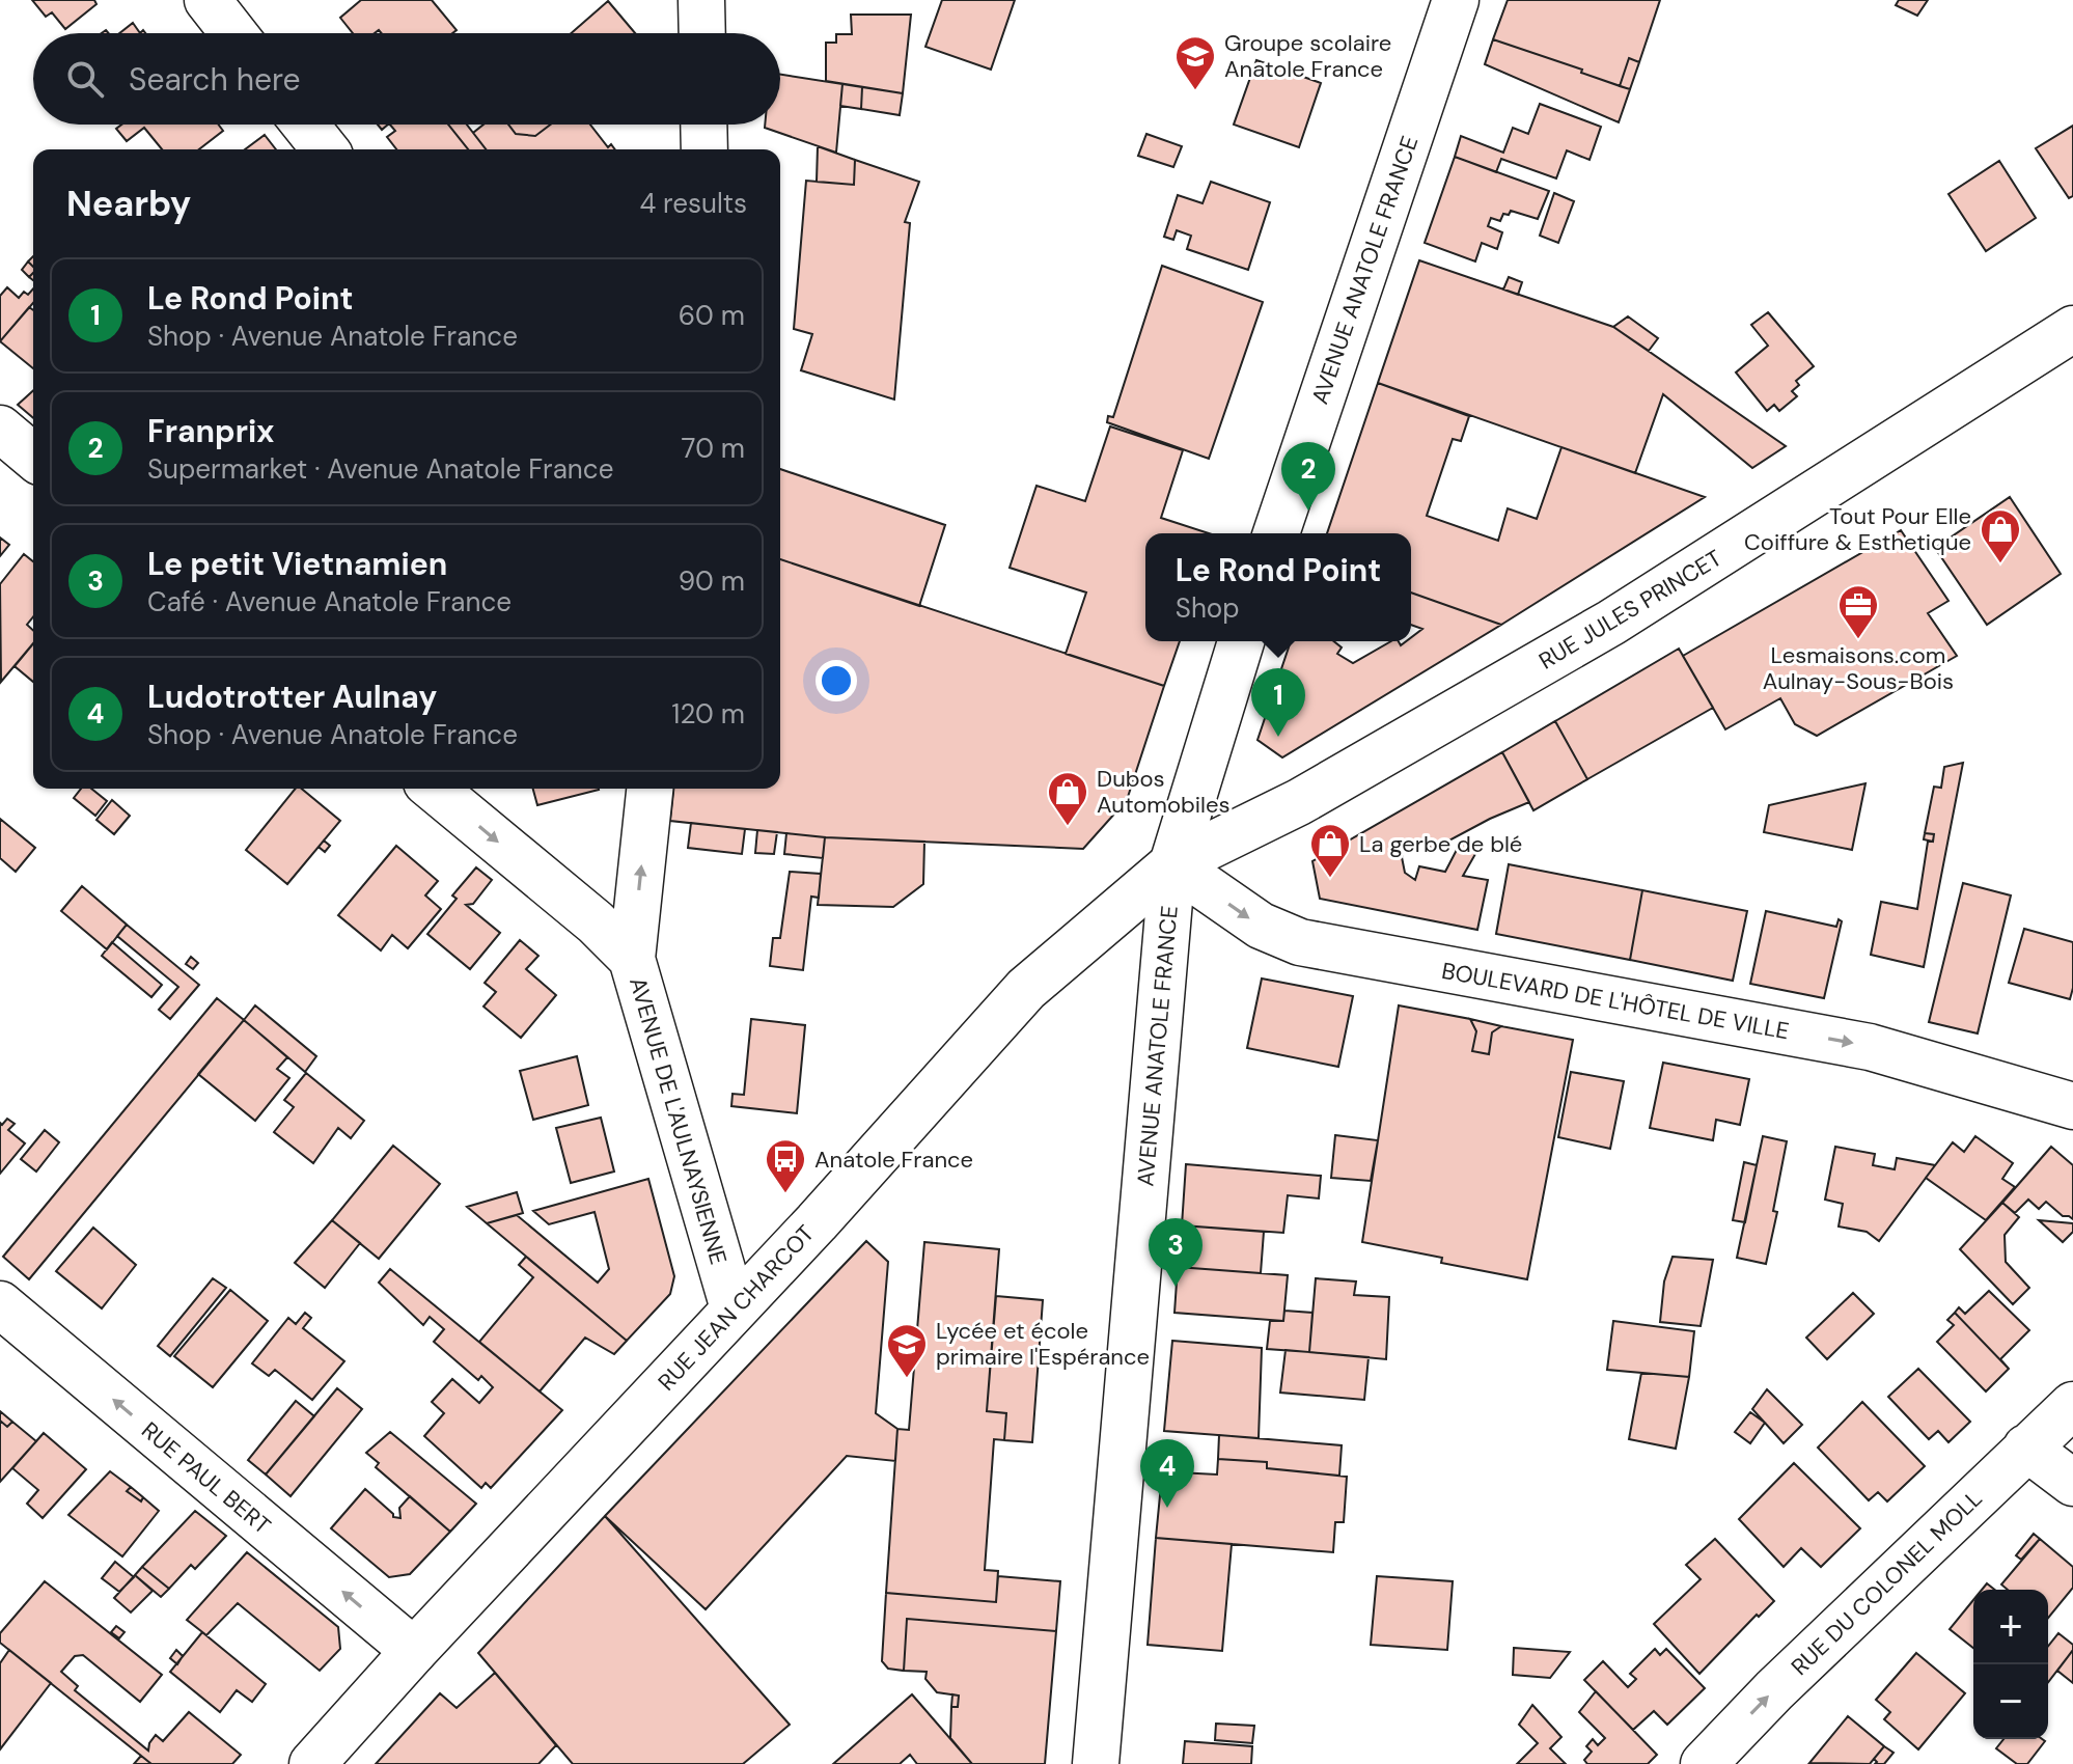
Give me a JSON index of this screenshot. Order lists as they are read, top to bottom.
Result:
{
  "streets": {
    "street": [
      "AVENUE ANATOLE FRANCE",
      "RUE JULES PRINCET",
      "BOULEVARD DE L'HÔTEL DE VILLE",
      "AVENUE DE L'AULNAYSIENNE",
      "RUE JEAN CHARCOT",
      "RUE PAUL BERT",
      "RUE DU COLONEL MOLL"
    ]
  },
  "crossings": [
    ["AVENUE ANATOLE FRANCE", "RUE JULES PRINCET"],
    ["AVENUE ANATOLE FRANCE", "BOULEVARD DE L'HÔTEL DE VILLE"],
    ["AVENUE ANATOLE FRANCE", "RUE JEAN CHARCOT"],
    ["RUE JULES PRINCET", "BOULEVARD DE L'HÔTEL DE VILLE"],
    ["RUE JULES PRINCET", "RUE JEAN CHARCOT"],
    ["BOULEVARD DE L'HÔTEL DE VILLE", "RUE JEAN CHARCOT"],
    ["AVENUE DE L'AULNAYSIENNE", "RUE JEAN CHARCOT"],
    ["RUE JEAN CHARCOT", "RUE PAUL BERT"]
  ],
  "one_way": ["BOULEVARD DE L'HÔTEL DE VILLE", "RUE PAUL BERT", "RUE DU COLONEL MOLL"],
  "places": {
    "school or university": ["Groupe scolaire Anatole France", "Lycée et école primaire l'Espérance"],
    "shop": ["Tout Pour Elle Coiffure & Esthetique", "Dubos Automobiles", "La gerbe de blé"],
    "office": ["Lesmaisons.com Aulnay-Sous-Bois"],
    "bus stop": ["Anatole France"]
  },
  "page": {
    "search": "Search here",
    "heading": ["Nearby", "4 results"],
    "list": [
      {
        "mark": "1",
        "name": "Le Rond Point",
        "note": "Shop · Avenue Anatole France",
        "value": "60 m"
      },
      {
        "mark": "2",
        "name": "Franprix",
        "note": "Supermarket · Avenue Anatole France",
        "value": "70 m"
      },
      {
        "mark": "3",
        "name": "Le petit Vietnamien",
        "note": "Café · Avenue Anatole France",
        "value": "90 m"
      },
      {
        "mark": "4",
        "name": "Ludotrotter Aulnay",
        "note": "Shop · Avenue Anatole France",
        "value": "120 m"
      }
    ],
    "pins": [
      "2",
      "1",
      "3",
      "4"
    ],
    "popup": ["Le Rond Point", "Shop"],
    "map_buttons": ["+", "−"]
  }
}
